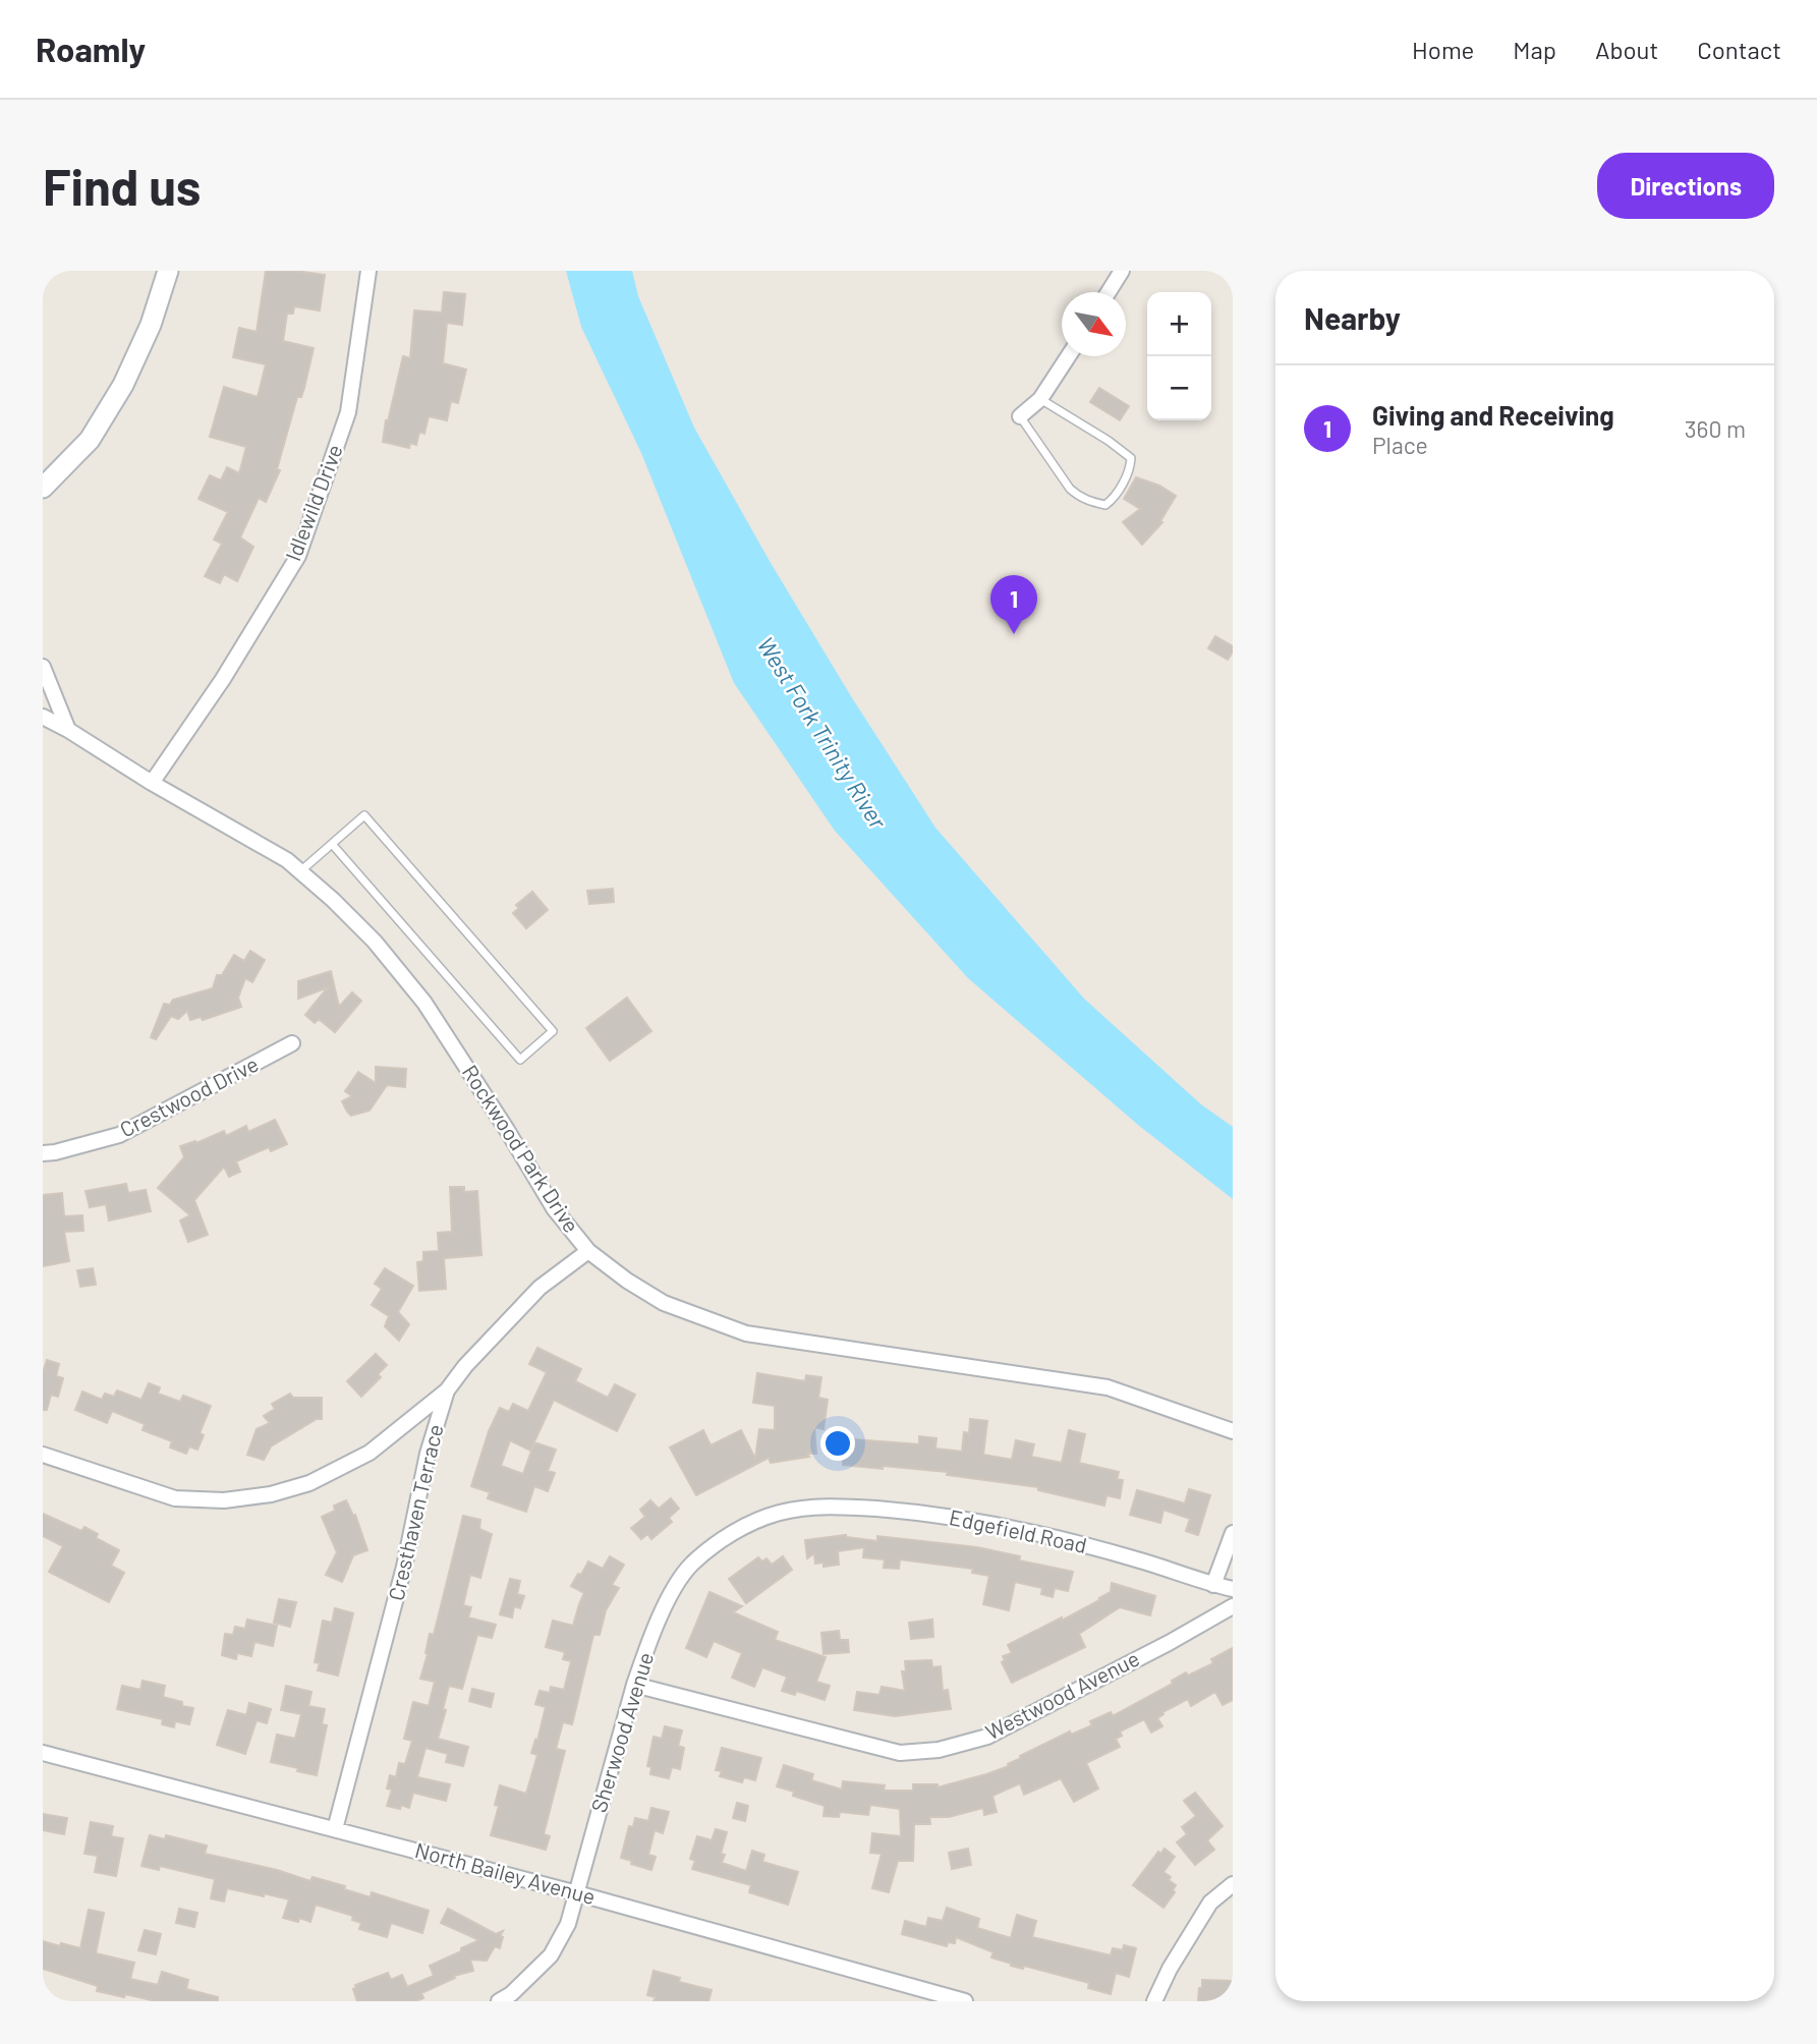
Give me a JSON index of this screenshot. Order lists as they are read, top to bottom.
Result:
{
  "streets": {
    "street": [
      "Idlewild Drive",
      "Crestwood Drive",
      "Rockwood Park Drive",
      "Cresthaven Terrace",
      "Edgefield Road",
      "Westwood Avenue",
      "Sherwood Avenue",
      "North Bailey Avenue"
    ]
  },
  "crossings": [
    ["Idlewild Drive", "Rockwood Park Drive"],
    ["Rockwood Park Drive", "Cresthaven Terrace"],
    ["Cresthaven Terrace", "North Bailey Avenue"],
    ["Edgefield Road", "Sherwood Avenue"],
    ["Westwood Avenue", "Sherwood Avenue"],
    ["Sherwood Avenue", "North Bailey Avenue"]
  ],
  "water": ["West Fork Trinity River"],
  "north": "bottom right",
  "page": {
    "header": "Roamly",
    "nav": [
      "Home",
      "Map",
      "About",
      "Contact"
    ],
    "buttons": "Directions",
    "title": "Find us",
    "heading": "Nearby",
    "map_buttons": ["+", "−"],
    "list": [
      {
        "mark": "1",
        "name": "Giving and Receiving",
        "note": "Place",
        "value": "360 m"
      }
    ],
    "pins": "1"
  }
}
